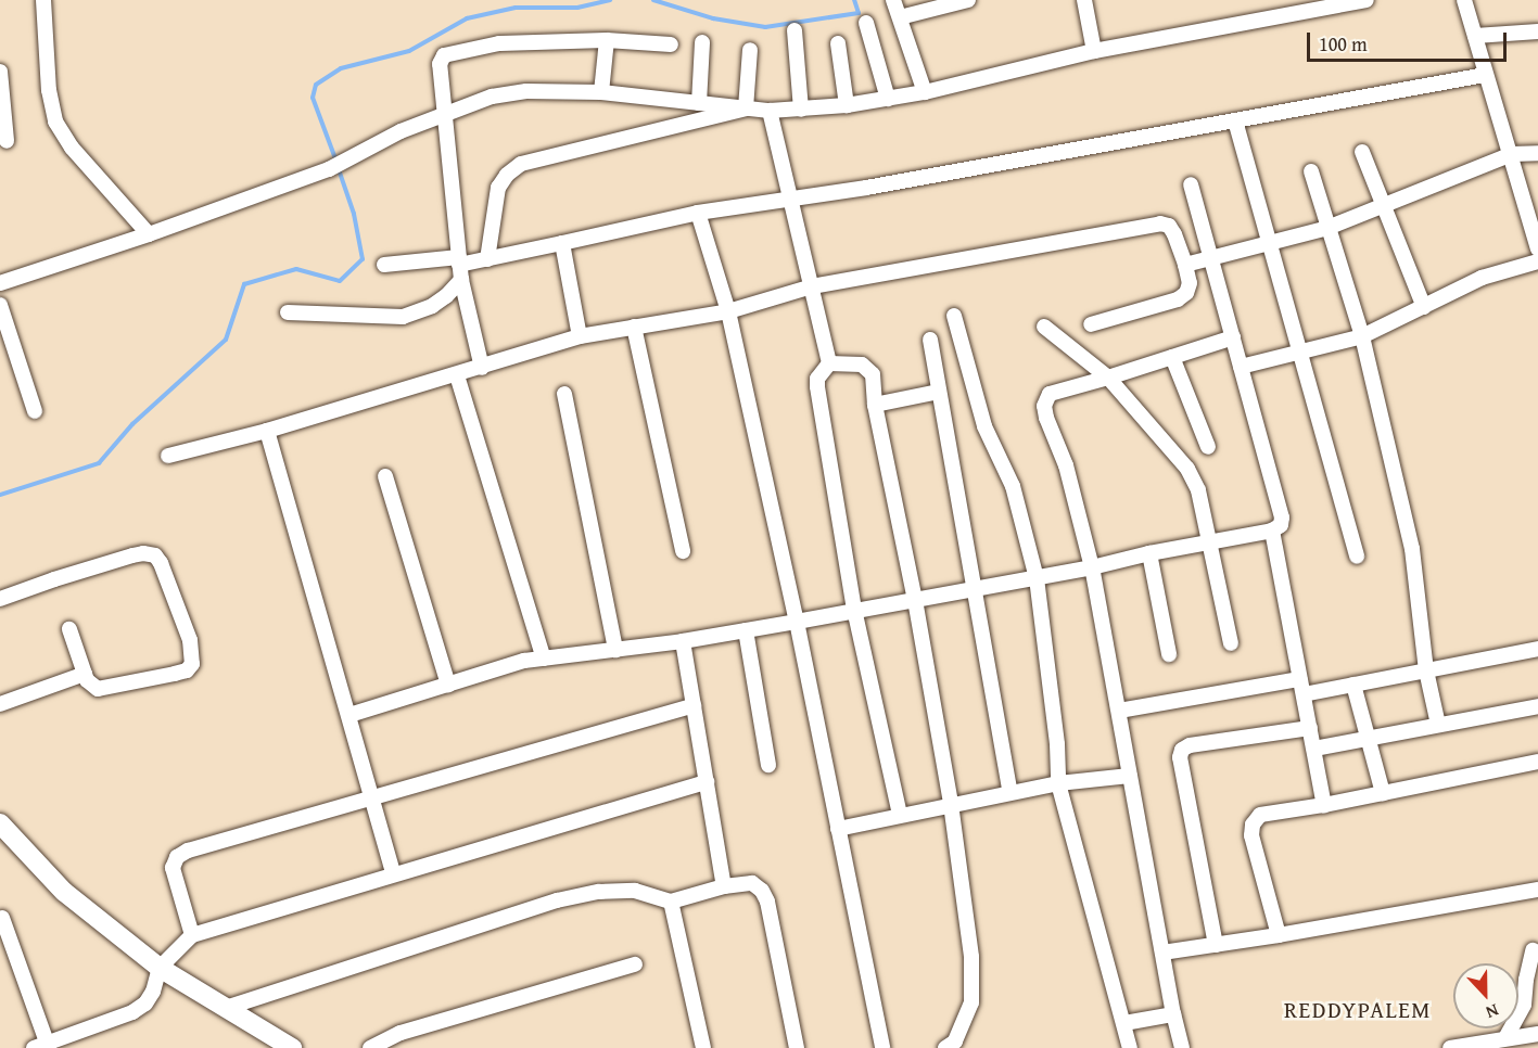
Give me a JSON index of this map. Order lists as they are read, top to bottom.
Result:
{
  "districts": ["REDDYPALEM"],
  "scale_bar": "100 m",
  "north": "bottom"
}
